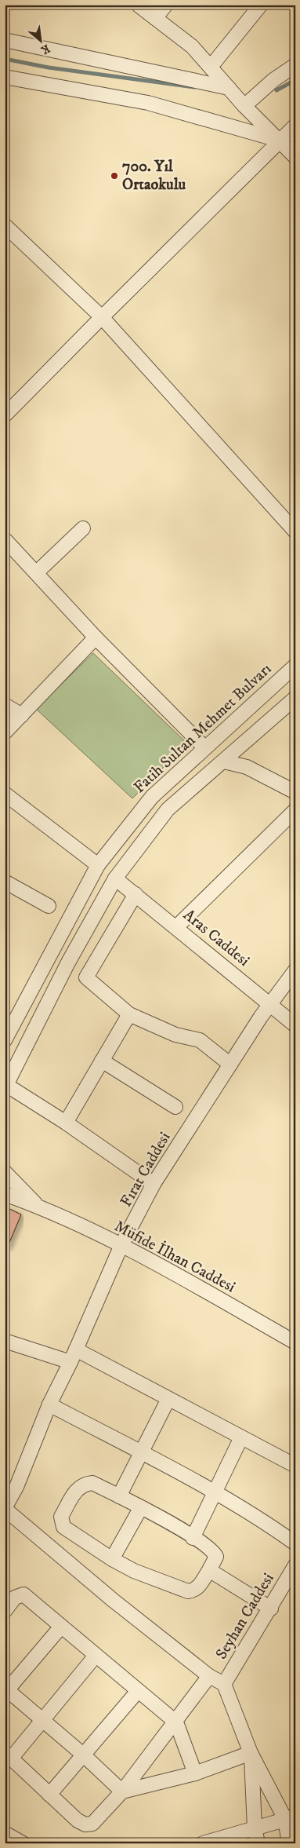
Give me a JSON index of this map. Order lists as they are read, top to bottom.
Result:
{
  "streets": {
    "street": [
      "Fatih Sultan Mehmet Bulvarı",
      "Aras Caddesi",
      "Fırat Caddesi",
      "Müfide İlhan Caddesi",
      "Seyhan Caddesi"
    ]
  },
  "crossings": [
    ["Aras Caddesi", "Fırat Caddesi"],
    ["Fırat Caddesi", "Müfide İlhan Caddesi"]
  ],
  "places": ["700. Yıl Ortaokulu"],
  "north": "bottom right"
}
